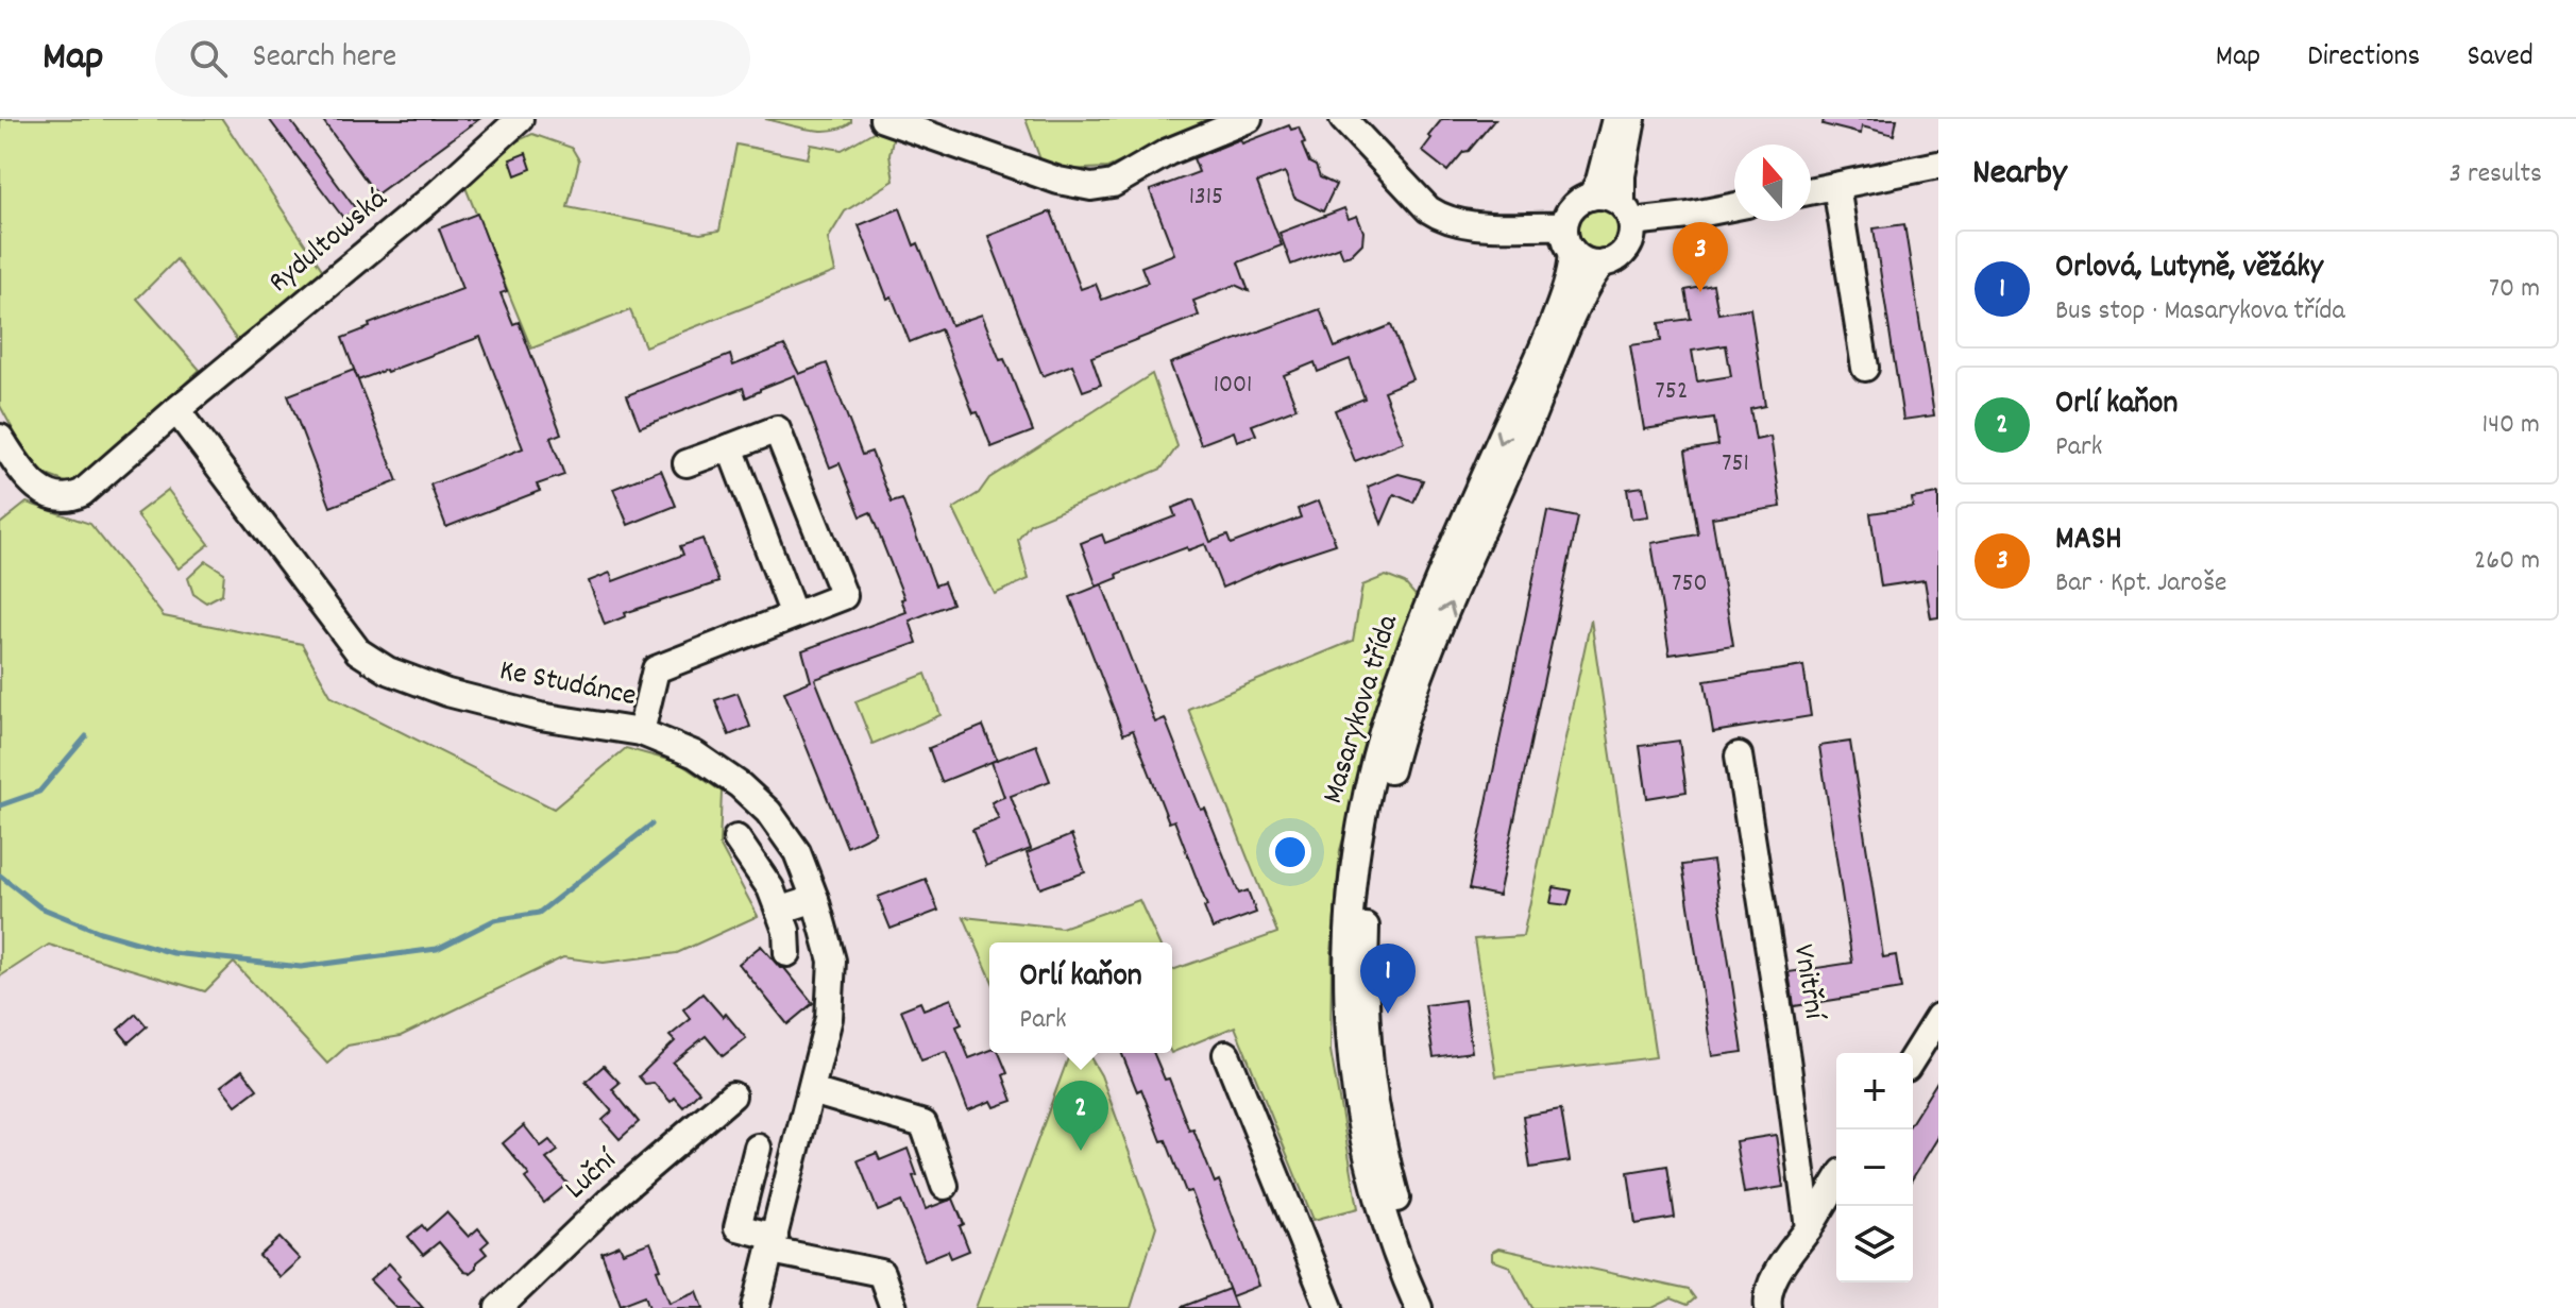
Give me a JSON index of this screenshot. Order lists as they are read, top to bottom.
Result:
{
  "streets": {
    "street": [
      "Rydultowská",
      "Ke Studánce",
      "Masarykova třída",
      "Vnitřní",
      "Luční"
    ]
  },
  "crossings": [
    ["Rydultowská", "Ke Studánce"]
  ],
  "house_numbers": [
    "1315",
    "1001",
    "752",
    "751",
    "750"
  ],
  "north": "top",
  "page": {
    "header": "Map",
    "search": "Search here",
    "nav": ["Map", "Directions", "Saved"],
    "heading": ["Nearby", "3 results"],
    "pins": ["3", "1", "2"],
    "list": [
      {
        "mark": "1",
        "name": "Orlová, Lutyně, věžáky",
        "note": "Bus stop · Masarykova třída",
        "value": "70 m"
      },
      {
        "mark": "2",
        "name": "Orlí kaňon",
        "note": "Park",
        "value": "140 m"
      },
      {
        "mark": "3",
        "name": "MASH",
        "note": "Bar · Kpt. Jaroše",
        "value": "260 m"
      }
    ],
    "popup": ["Orlí kaňon", "Park"],
    "map_buttons": ["+", "−"]
  }
}
